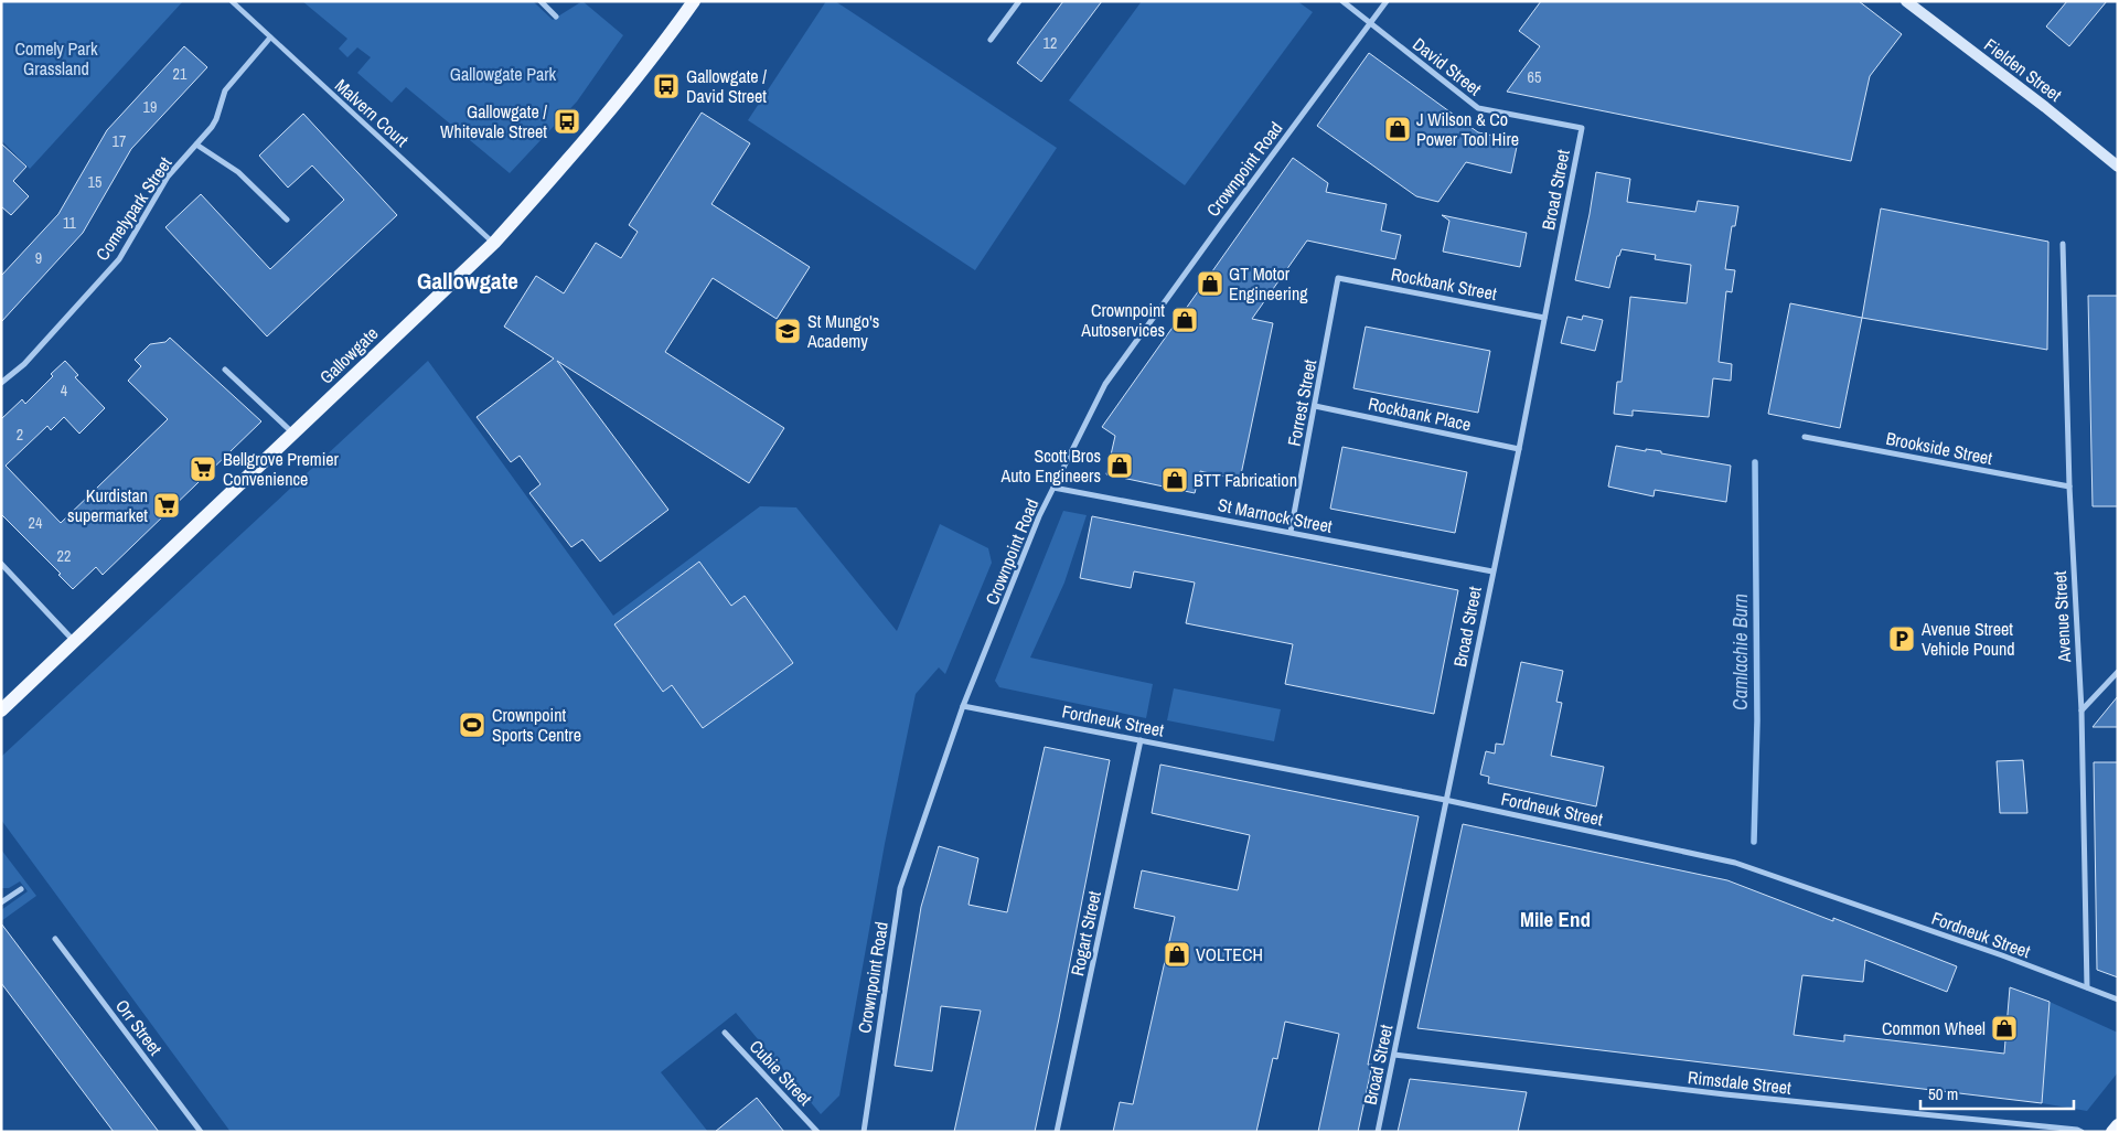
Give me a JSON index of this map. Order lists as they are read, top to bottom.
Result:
{
  "streets": {
    "main road": ["Fielden Street", "Gallowgate"],
    "street": [
      "David Street",
      "Malvern Court",
      "Crownpoint Road",
      "Broad Street",
      "Comelypark Street",
      "Rockbank Street",
      "Forrest Street",
      "Rockbank Place",
      "Brookside Street",
      "St Marnock Street",
      "Avenue Street",
      "Fordneuk Street",
      "Rogart Street",
      "Orr Street",
      "Cubie Street",
      "Rimsdale Street"
    ]
  },
  "crossings": [
    ["David Street", "Crownpoint Road"],
    ["David Street", "Broad Street"],
    ["Malvern Court", "Comelypark Street"],
    ["Malvern Court", "Gallowgate"],
    ["Crownpoint Road", "St Marnock Street"],
    ["Crownpoint Road", "Fordneuk Street"],
    ["Broad Street", "Rockbank Street"],
    ["Broad Street", "Rockbank Place"],
    ["Broad Street", "St Marnock Street"],
    ["Broad Street", "Fordneuk Street"],
    ["Broad Street", "Rimsdale Street"],
    ["Rockbank Street", "Forrest Street"],
    ["Forrest Street", "Rockbank Place"],
    ["Forrest Street", "St Marnock Street"],
    ["Brookside Street", "Avenue Street"],
    ["Avenue Street", "Fordneuk Street"],
    ["Fordneuk Street", "Rogart Street"]
  ],
  "districts": ["Gallowgate", "Mile End"],
  "water": ["Camlachie Burn"],
  "parks": ["Comely Park Grassland", "Gallowgate Park"],
  "places": {
    "bus stop": ["Gallowgate / David Street", "Gallowgate / Whitevale Street"],
    "shop": [
      "J Wilson & Co Power Tool Hire",
      "GT Motor Engineering",
      "Crownpoint Autoservices",
      "Scott Bros Auto Engineers",
      "BTT Fabrication",
      "VOLTECH",
      "Common Wheel"
    ],
    "school or university": ["St Mungo's Academy"],
    "supermarket": ["Bellgrove Premier Convenience", "Kurdistan supermarket"],
    "parking": ["Avenue Street Vehicle Pound"],
    "sports": ["Crownpoint Sports Centre"]
  },
  "house_numbers": [
    "12",
    "21",
    "65",
    "19",
    "17",
    "15",
    "11",
    "9",
    "4",
    "2",
    "24",
    "22"
  ],
  "scale_bar": "50 m"
}
